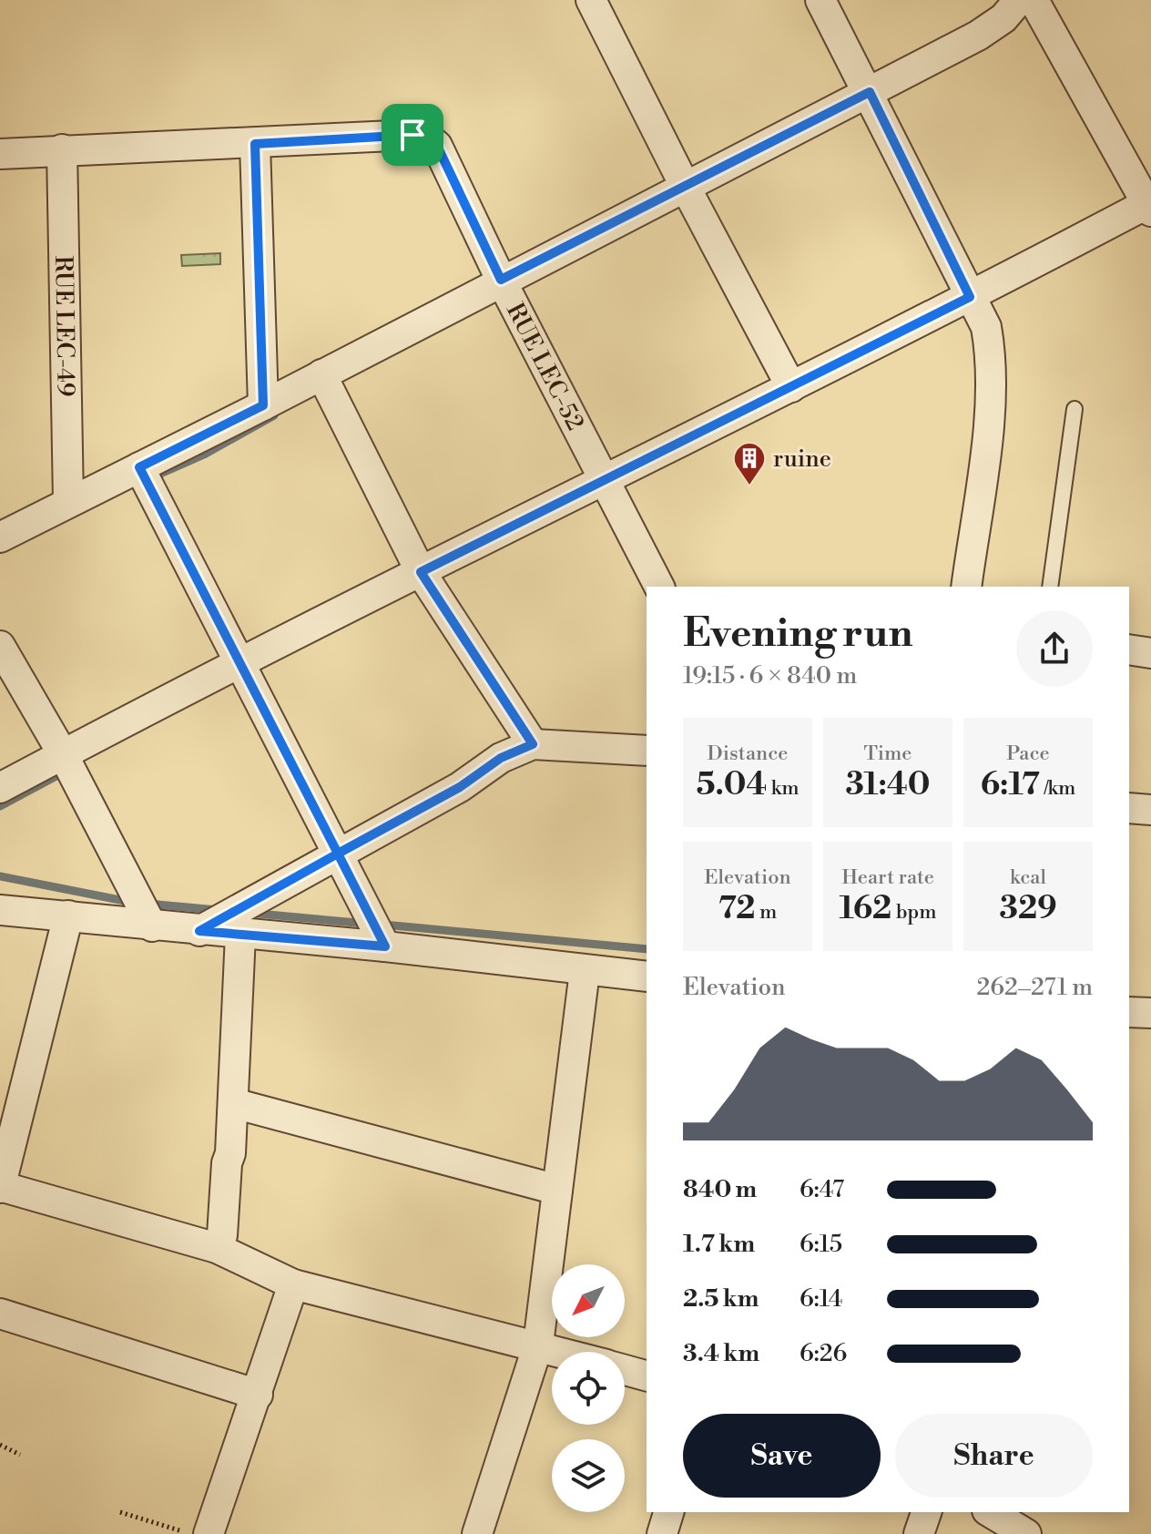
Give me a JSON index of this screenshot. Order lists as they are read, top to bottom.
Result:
{
  "streets": {
    "street": ["RUE LEC-49", "RUE LEC-52"]
  },
  "crossings": [
    ["RUE LEC-49", "RUE LEC-52"]
  ],
  "places": {
    "building": ["ruine"]
  },
  "north": "bottom left",
  "page": {
    "heading": ["Evening run", "19:15 · 6 × 840 m"],
    "stats": [
      ["Distance", "5.04 km"],
      ["Time", "31:40"],
      ["Pace", "6:17 /km"],
      ["Elevation", "72 m"],
      ["Heart rate", "162 bpm"],
      ["kcal", "329"]
    ],
    "chart": ["Elevation", "262–271 m"],
    "list": [
      {
        "name": "840 m",
        "note": "6:47"
      },
      {
        "name": "1.7 km",
        "note": "6:15"
      },
      {
        "name": "2.5 km",
        "note": "6:14"
      },
      {
        "name": "3.4 km",
        "note": "6:26"
      }
    ],
    "buttons": ["Save", "Share"]
  }
}
